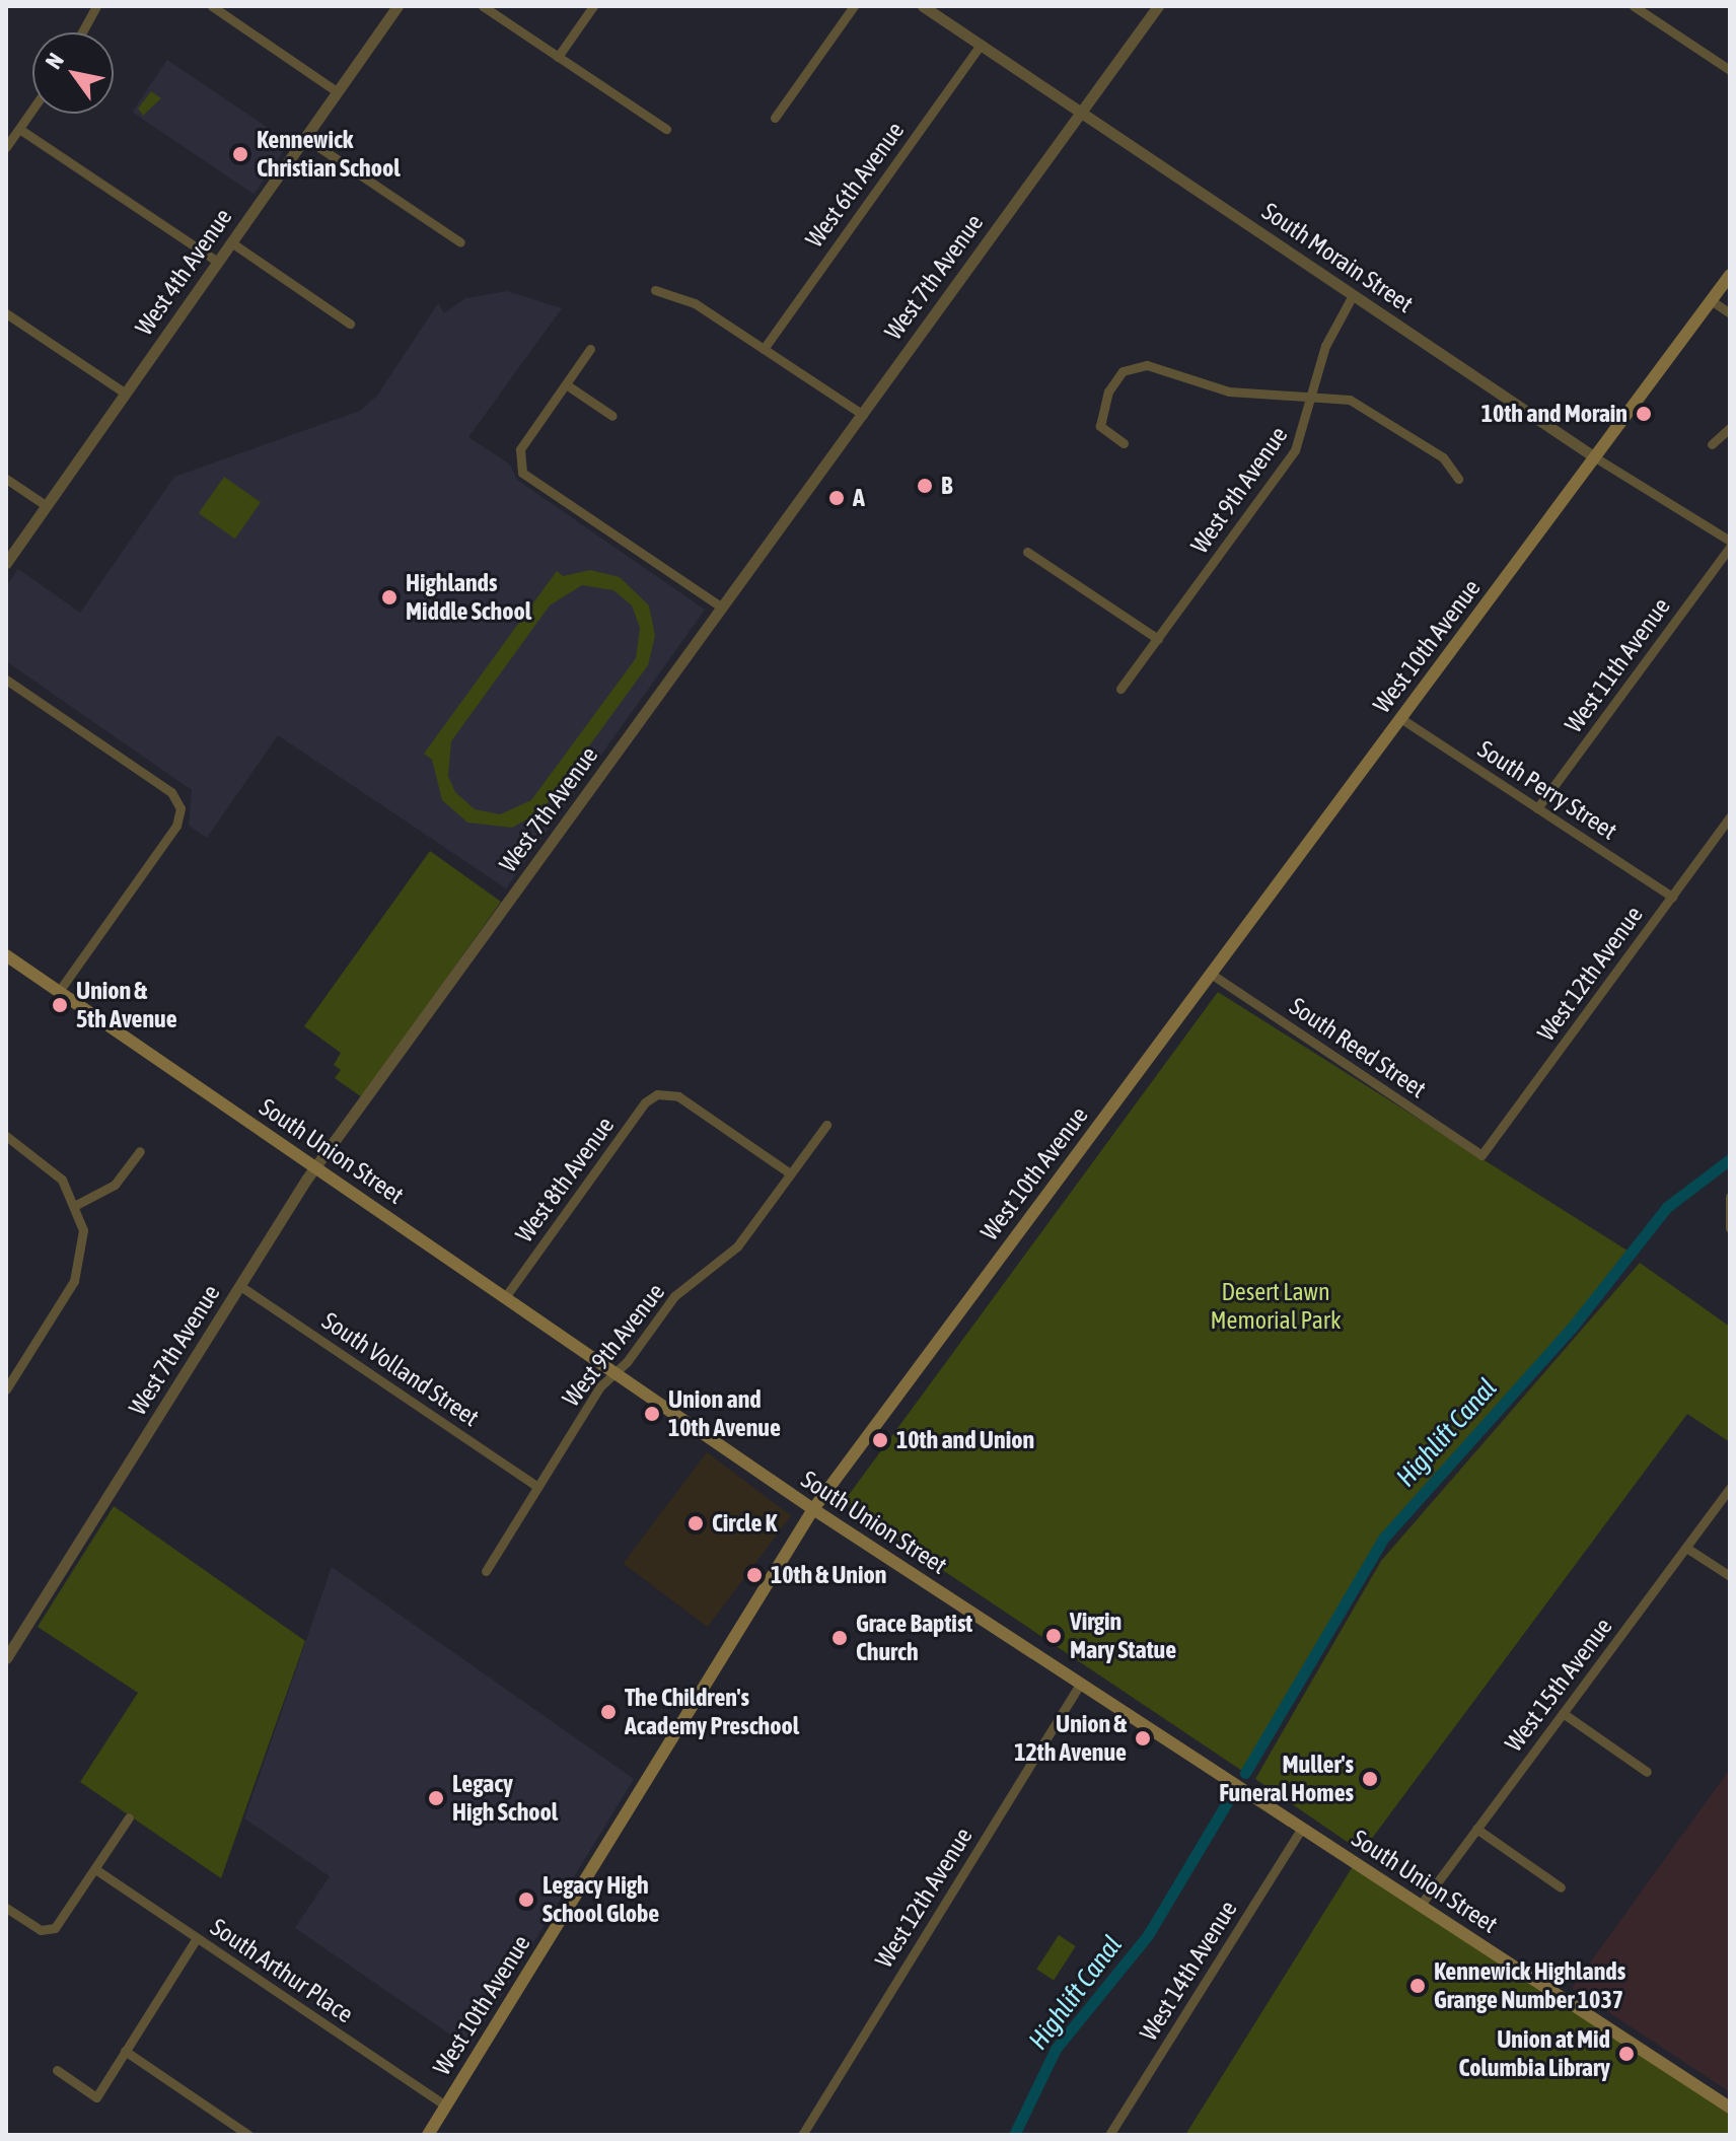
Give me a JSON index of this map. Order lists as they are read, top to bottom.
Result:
{
  "streets": {
    "main road": ["West 10th Avenue", "South Union Street"],
    "street": [
      "West 6th Avenue",
      "South Morain Street",
      "West 4th Avenue",
      "West 7th Avenue",
      "West 9th Avenue",
      "West 11th Avenue",
      "South Perry Street",
      "West 12th Avenue",
      "South Reed Street",
      "West 8th Avenue",
      "South Volland Street",
      "West 15th Avenue",
      "South Arthur Place",
      "West 14th Avenue"
    ]
  },
  "crossings": [
    ["West 6th Avenue", "South Morain Street"],
    ["South Morain Street", "West 7th Avenue"],
    ["South Morain Street", "West 9th Avenue"],
    ["South Morain Street", "West 10th Avenue"],
    ["West 7th Avenue", "South Union Street"],
    ["West 7th Avenue", "South Volland Street"],
    ["West 9th Avenue", "South Union Street"],
    ["West 9th Avenue", "West 8th Avenue"],
    ["West 9th Avenue", "South Volland Street"],
    ["West 10th Avenue", "South Perry Street"],
    ["West 10th Avenue", "South Reed Street"],
    ["West 10th Avenue", "South Union Street"],
    ["West 10th Avenue", "South Arthur Place"],
    ["West 11th Avenue", "South Perry Street"],
    ["South Perry Street", "West 12th Avenue"],
    ["West 12th Avenue", "South Reed Street"],
    ["West 12th Avenue", "South Union Street"],
    ["South Union Street", "West 8th Avenue"],
    ["South Union Street", "West 15th Avenue"],
    ["South Union Street", "West 14th Avenue"]
  ],
  "water": ["Highlift Canal"],
  "parks": ["Desert Lawn Memorial Park"],
  "places": [
    "Kennewick Christian School",
    "10th and Morain",
    "B",
    "A",
    "Highlands Middle School",
    "Union & 5th Avenue",
    "Union and 10th Avenue",
    "10th and Union",
    "Circle K",
    "10th & Union",
    "Virgin Mary Statue",
    "Grace Baptist Church",
    "The Children's Academy Preschool",
    "Union & 12th Avenue",
    "Muller's Funeral Homes",
    "Legacy High School",
    "Legacy High School Globe",
    "Kennewick Highlands Grange Number 1037",
    "Union at Mid Columbia Library"
  ],
  "north": "top left"
}
